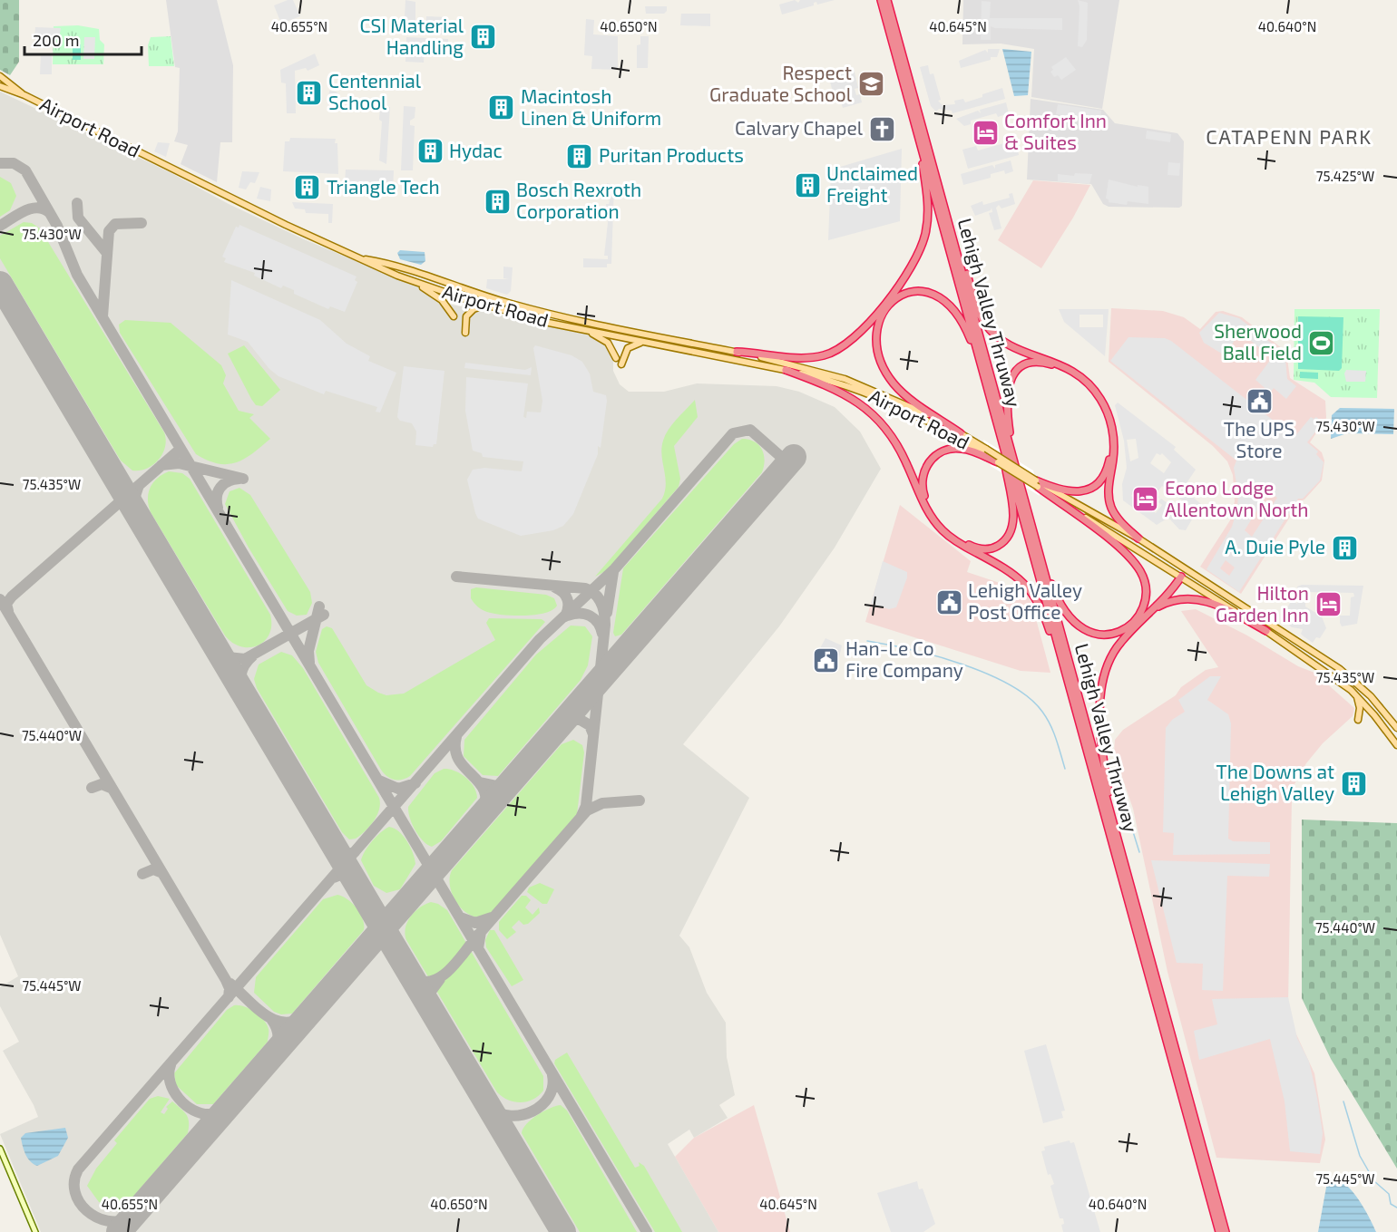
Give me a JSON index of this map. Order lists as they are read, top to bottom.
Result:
{
  "streets": {
    "highway": ["Lehigh Valley Thruway"],
    "main road": ["Airport Road"]
  },
  "districts": ["CATAPENN PARK"],
  "places": {
    "building": [
      "CSI Material Handling",
      "Centennial School",
      "Macintosh Linen & Uniform",
      "Hydac",
      "Puritan Products",
      "Unclaimed Freight",
      "Triangle Tech",
      "Bosch Rexroth Corporation",
      "A. Duie Pyle",
      "The Downs at Lehigh Valley"
    ],
    "school or university": ["Respect Graduate School"],
    "church": ["Calvary Chapel"],
    "hotel": ["Comfort Inn & Suites", "Econo Lodge Allentown North", "Hilton Garden Inn"],
    "sports": ["Sherwood Ball Field"],
    "public building": ["The UPS Store", "Lehigh Valley Post Office", "Han-Le Co Fire Company"]
  },
  "scale_bar": "200 m",
  "coordinates": [
    "40.655°N",
    "40.650°N",
    "40.645°N",
    "40.640°N",
    "75.425°W",
    "75.430°W",
    "75.435°W",
    "75.440°W",
    "75.445°W"
  ]
}
